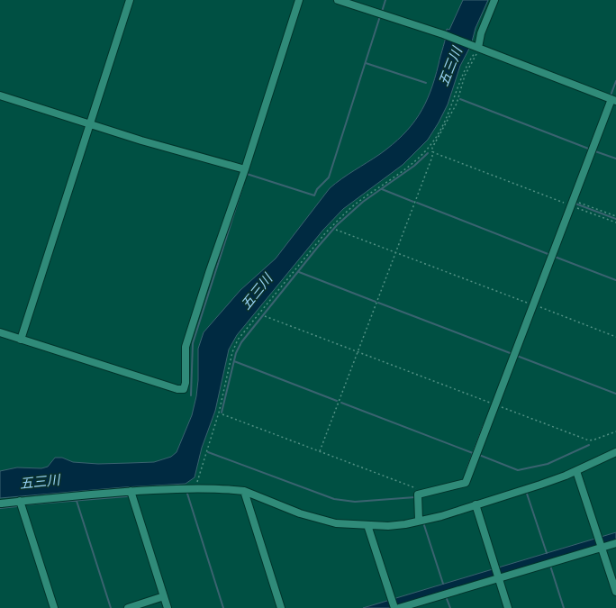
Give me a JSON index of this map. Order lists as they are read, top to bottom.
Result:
{
  "water": ["五三川"]
}
